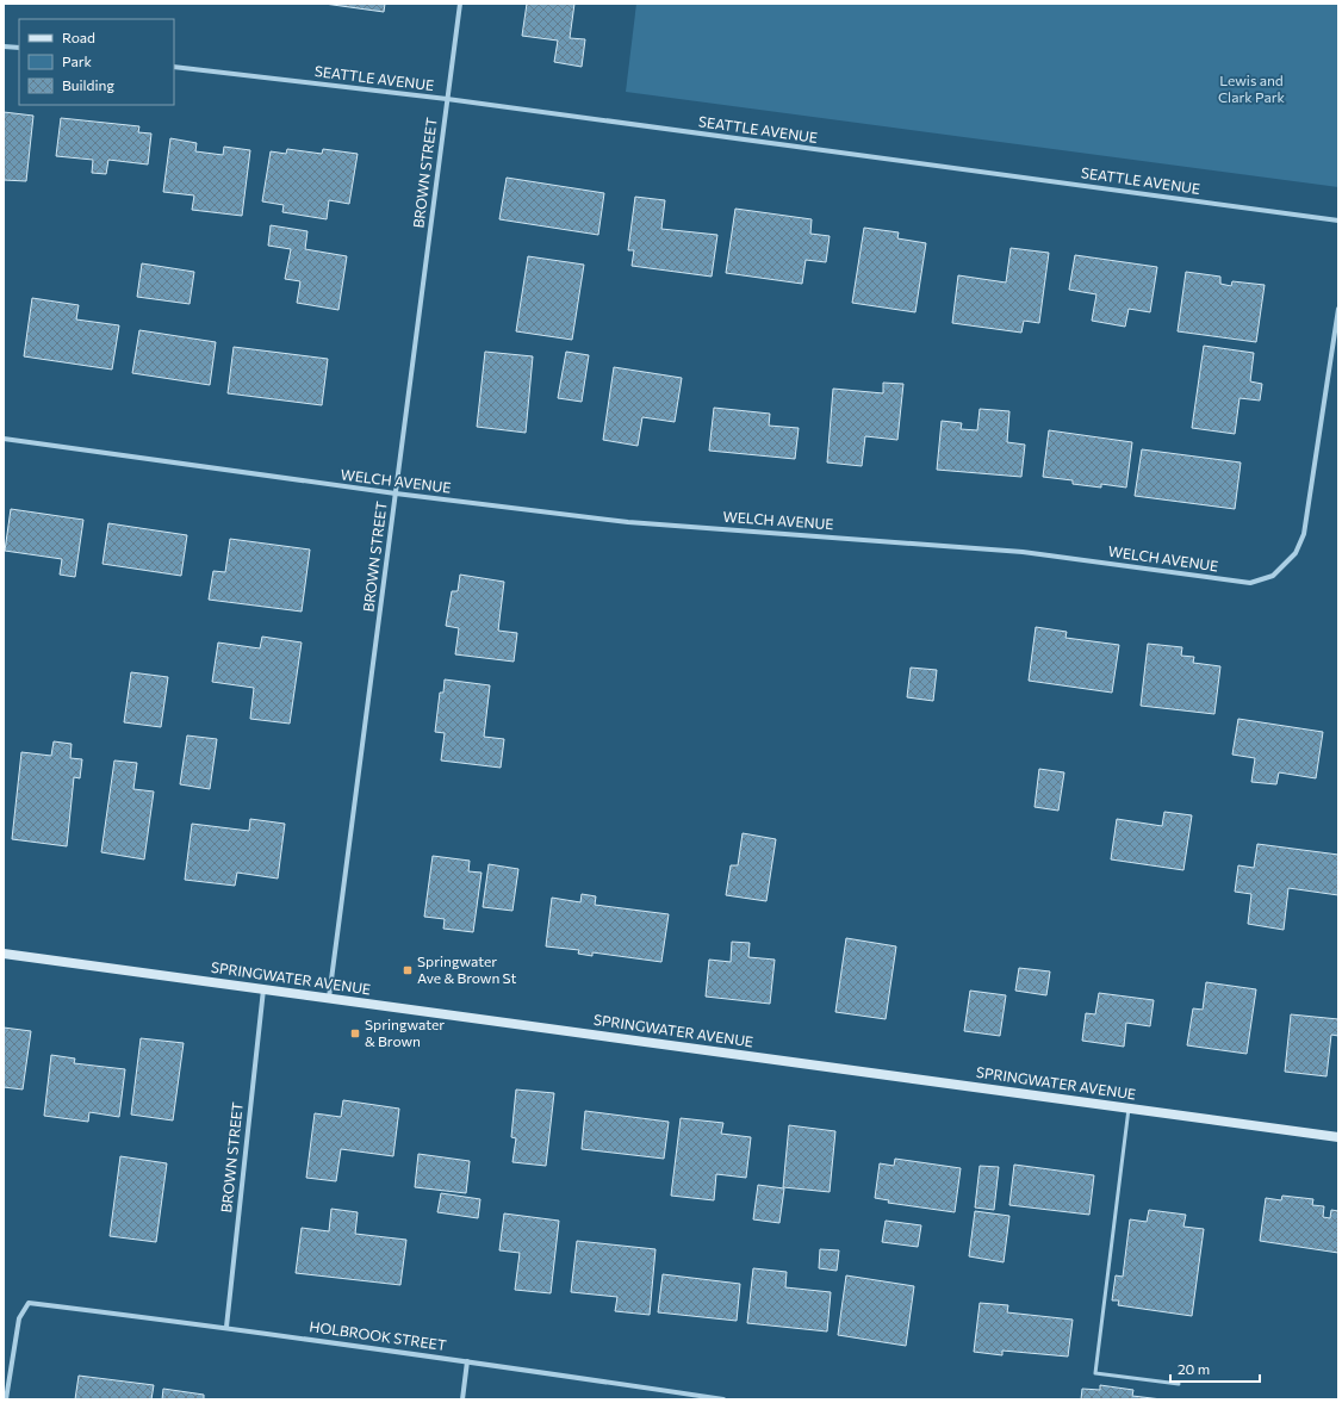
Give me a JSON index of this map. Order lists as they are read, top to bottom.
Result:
{
  "streets": {
    "street": [
      "SEATTLE AVENUE",
      "BROWN STREET",
      "WELCH AVENUE",
      "SPRINGWATER AVENUE",
      "HOLBROOK STREET"
    ]
  },
  "crossings": [
    ["SEATTLE AVENUE", "BROWN STREET"],
    ["BROWN STREET", "WELCH AVENUE"],
    ["BROWN STREET", "SPRINGWATER AVENUE"],
    ["BROWN STREET", "HOLBROOK STREET"]
  ],
  "parks": ["Lewis and Clark Park"],
  "places": {
    "transit": ["Springwater Ave & Brown St", "Springwater & Brown"]
  },
  "legend": ["Road", "Park", "Building"],
  "scale_bar": "20 m"
}
